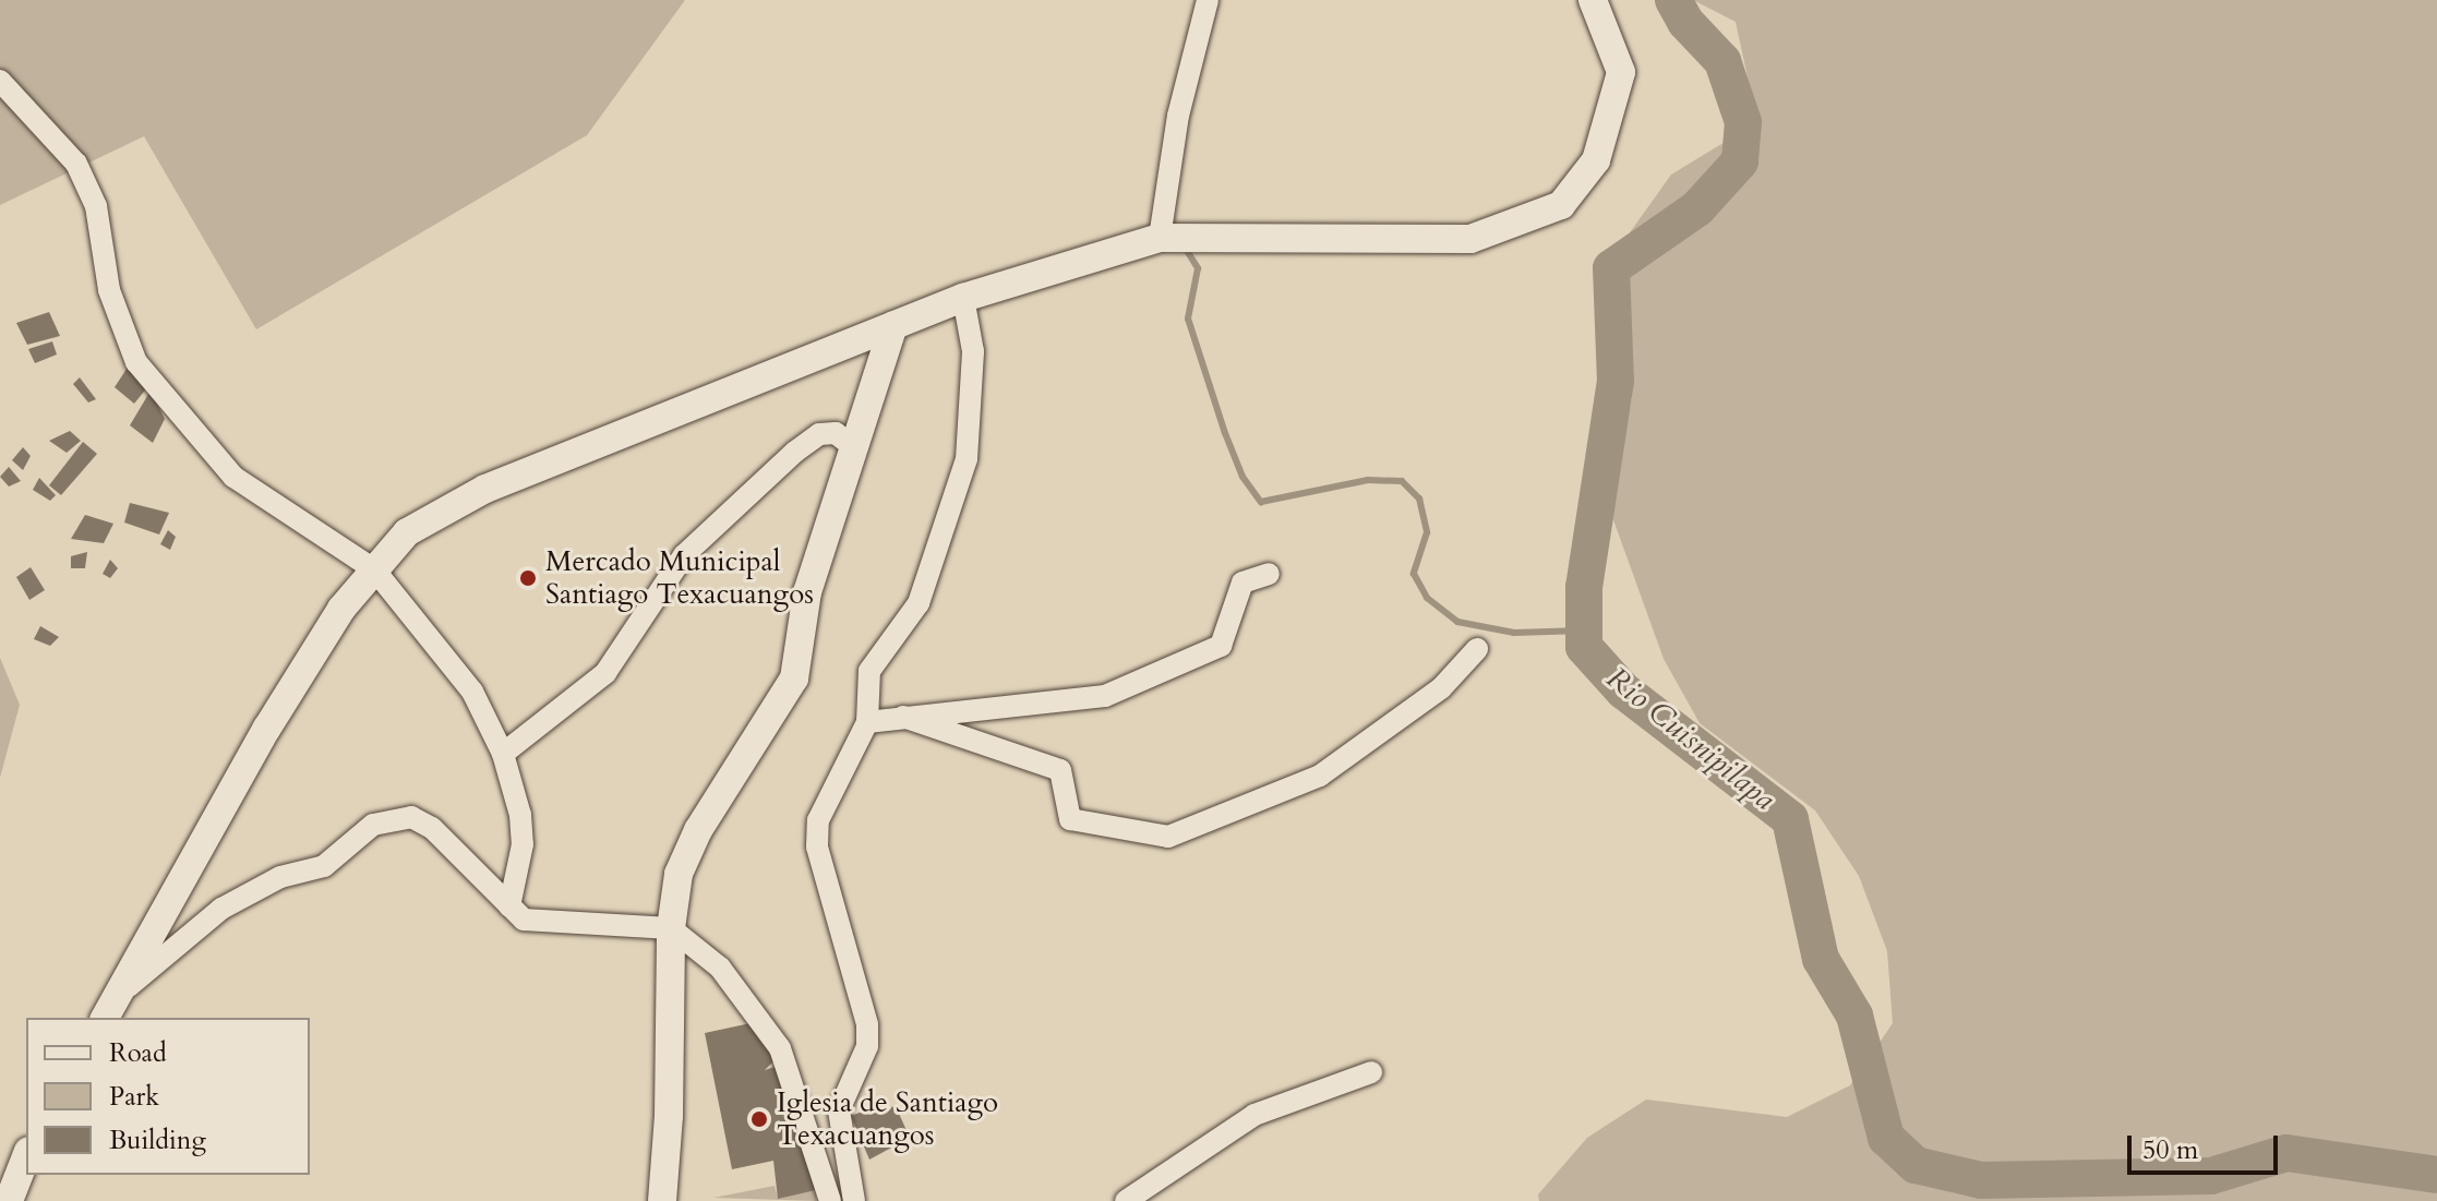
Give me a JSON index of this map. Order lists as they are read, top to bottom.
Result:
{
  "water": ["Rio Cuisnipilapa"],
  "places": ["Mercado Municipal Santiago Texacuangos", "Iglesia de Santiago Texacuangos"],
  "legend": ["Road", "Park", "Building"],
  "scale_bar": "50 m"
}
